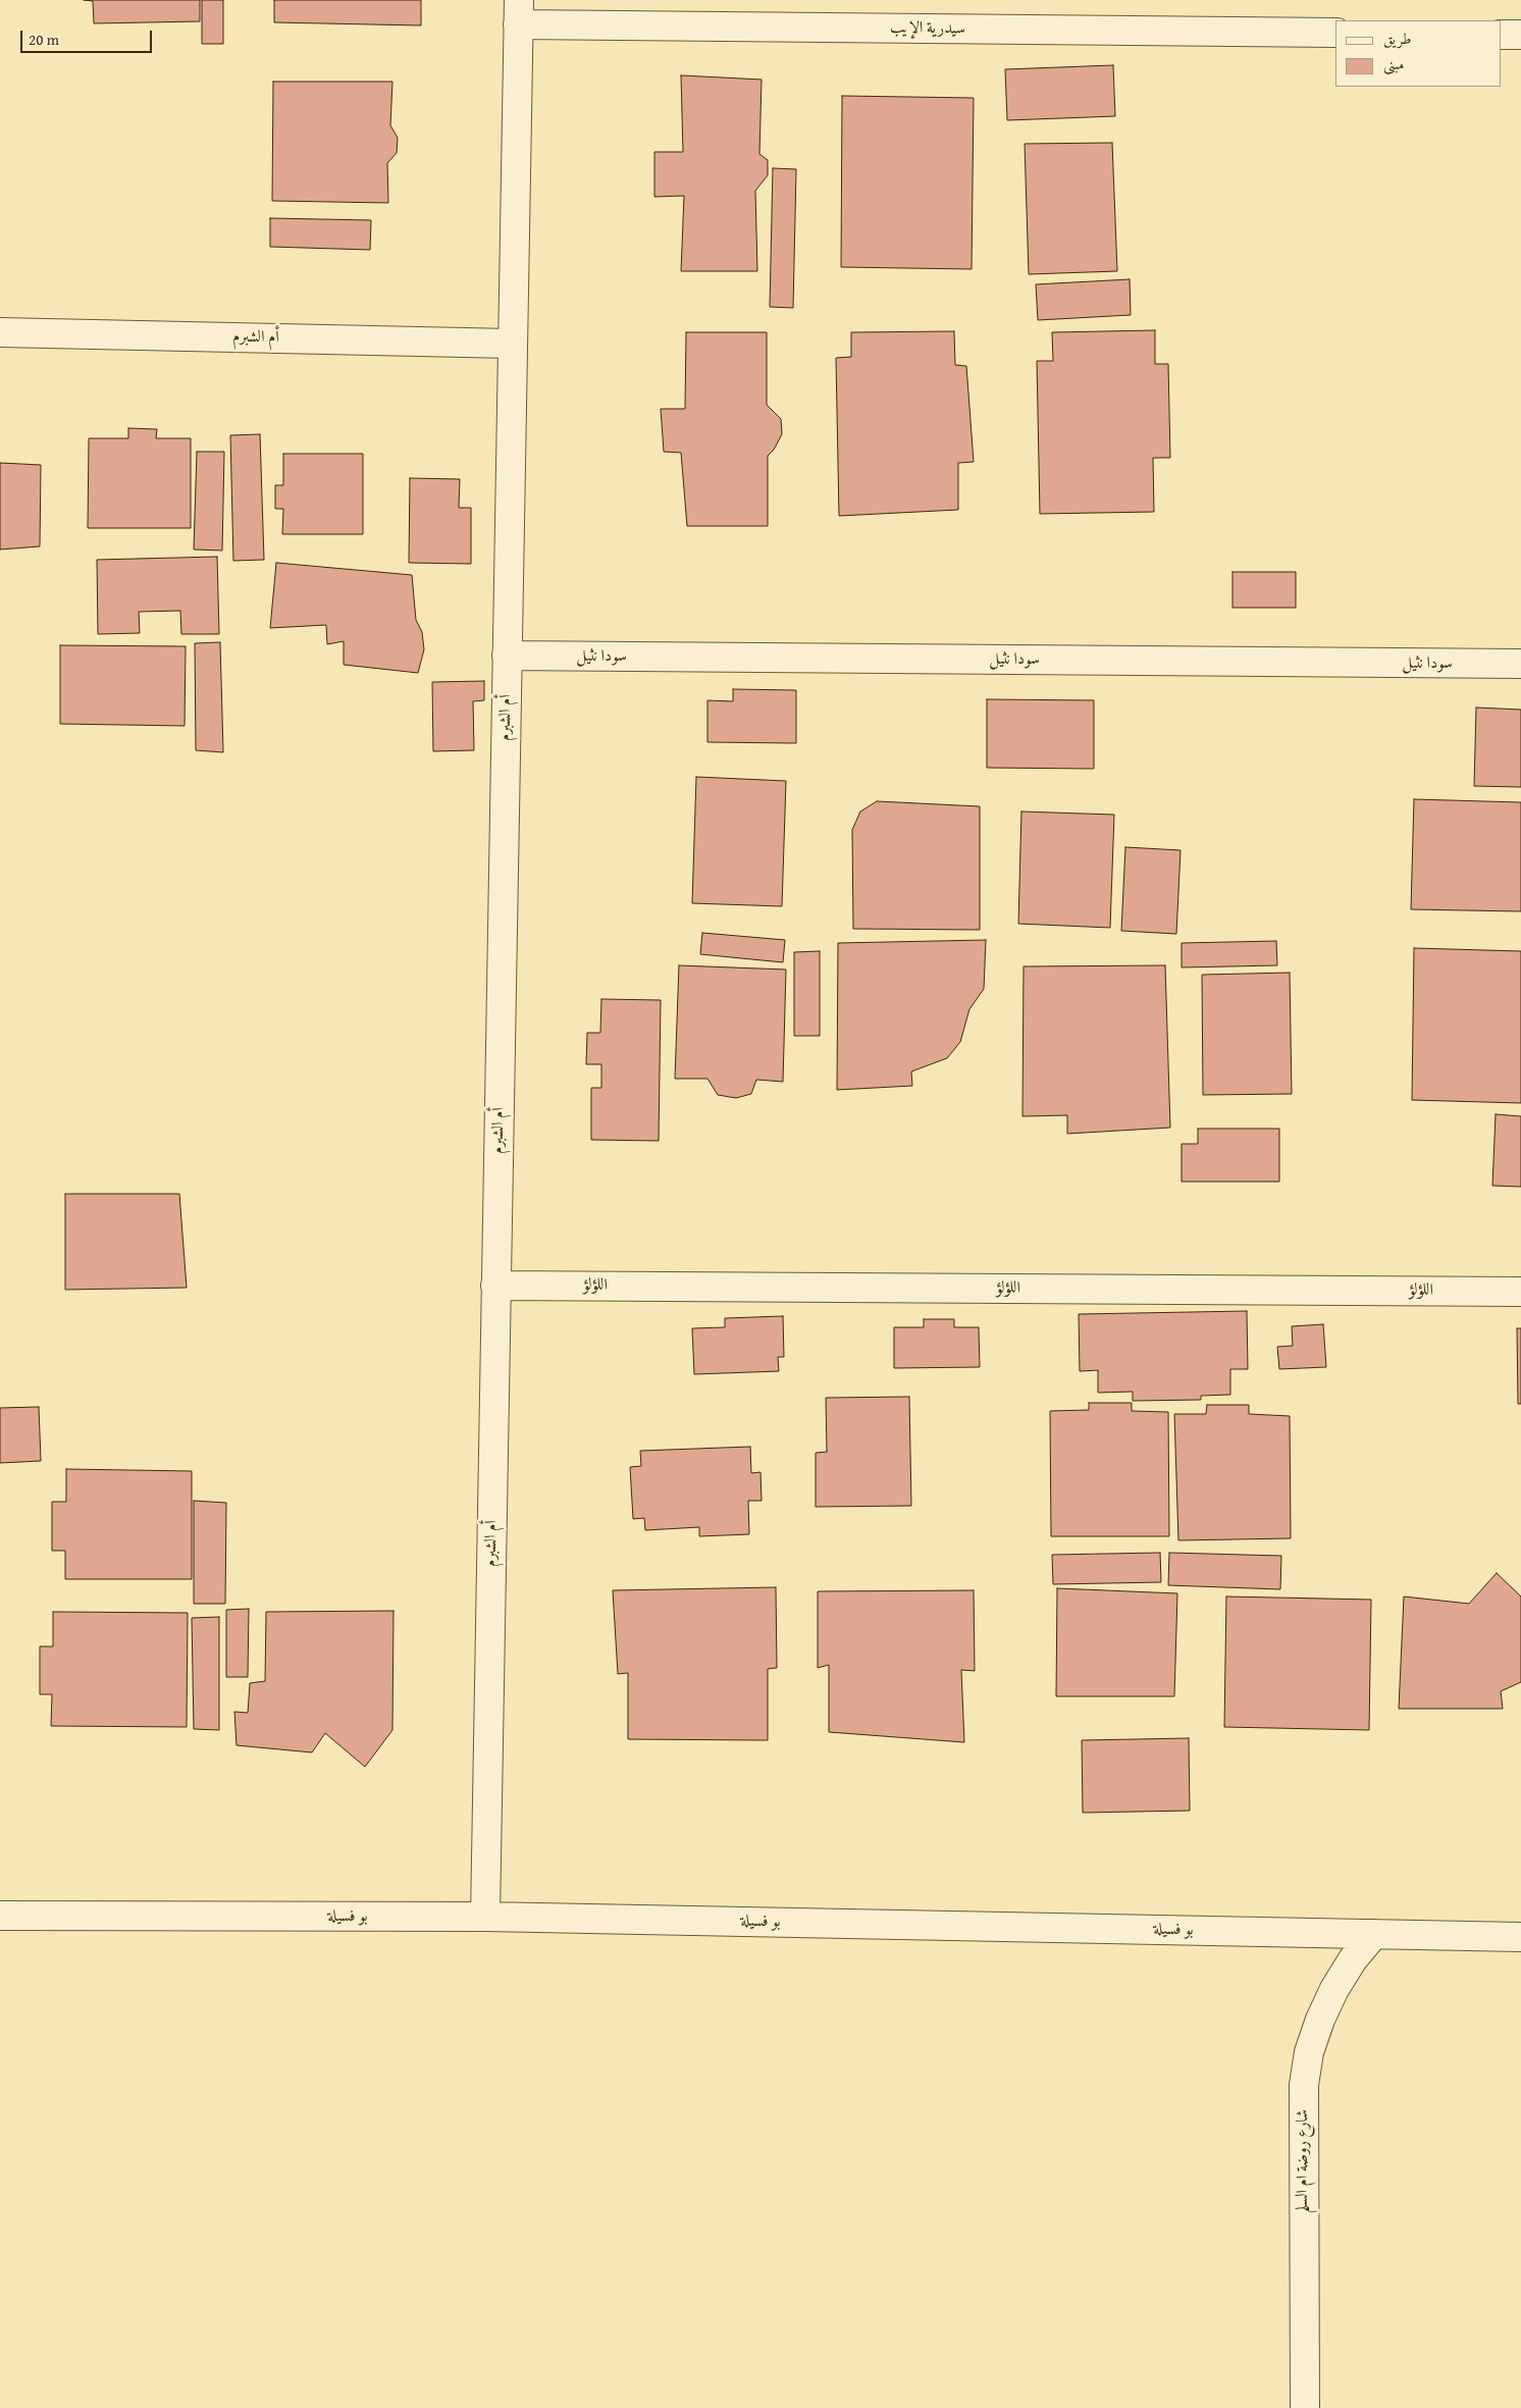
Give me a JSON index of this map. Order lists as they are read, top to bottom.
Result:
{
  "streets": {
    "street": [
      "سيدرية الإيب",
      "أم الشبرم",
      "سودا نثيل",
      "اللؤلؤ",
      "بو فسيلة",
      "شارع روضة ام السلم"
    ]
  },
  "crossings": [
    ["سيدرية الإيب", "أم الشبرم"],
    ["أم الشبرم", "سودا نثيل"],
    ["أم الشبرم", "اللؤلؤ"],
    ["أم الشبرم", "بو فسيلة"],
    ["بو فسيلة", "شارع روضة ام السلم"]
  ],
  "legend": ["طريق", "مبنى"],
  "scale_bar": "20 m"
}
